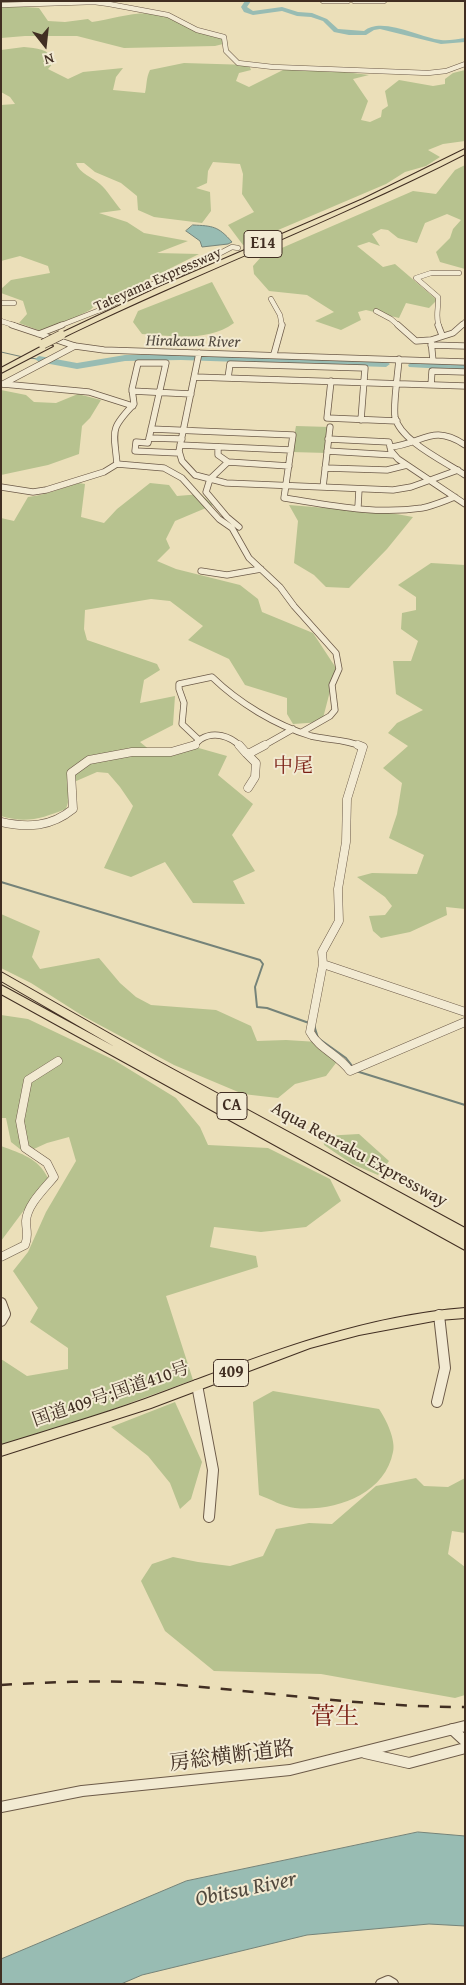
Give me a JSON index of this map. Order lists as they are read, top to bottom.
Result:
{
  "streets": {
    "highway": [
      "E14",
      "Tateyama Expressway",
      "CA",
      "Aqua Renraku Expressway",
      "409",
      "国道409号;国道410号"
    ],
    "street": ["房総横断道路"]
  },
  "districts": ["中尾", "菅生"],
  "water": ["Hirakawa River", "Obitsu River"],
  "north": "bottom"
}
